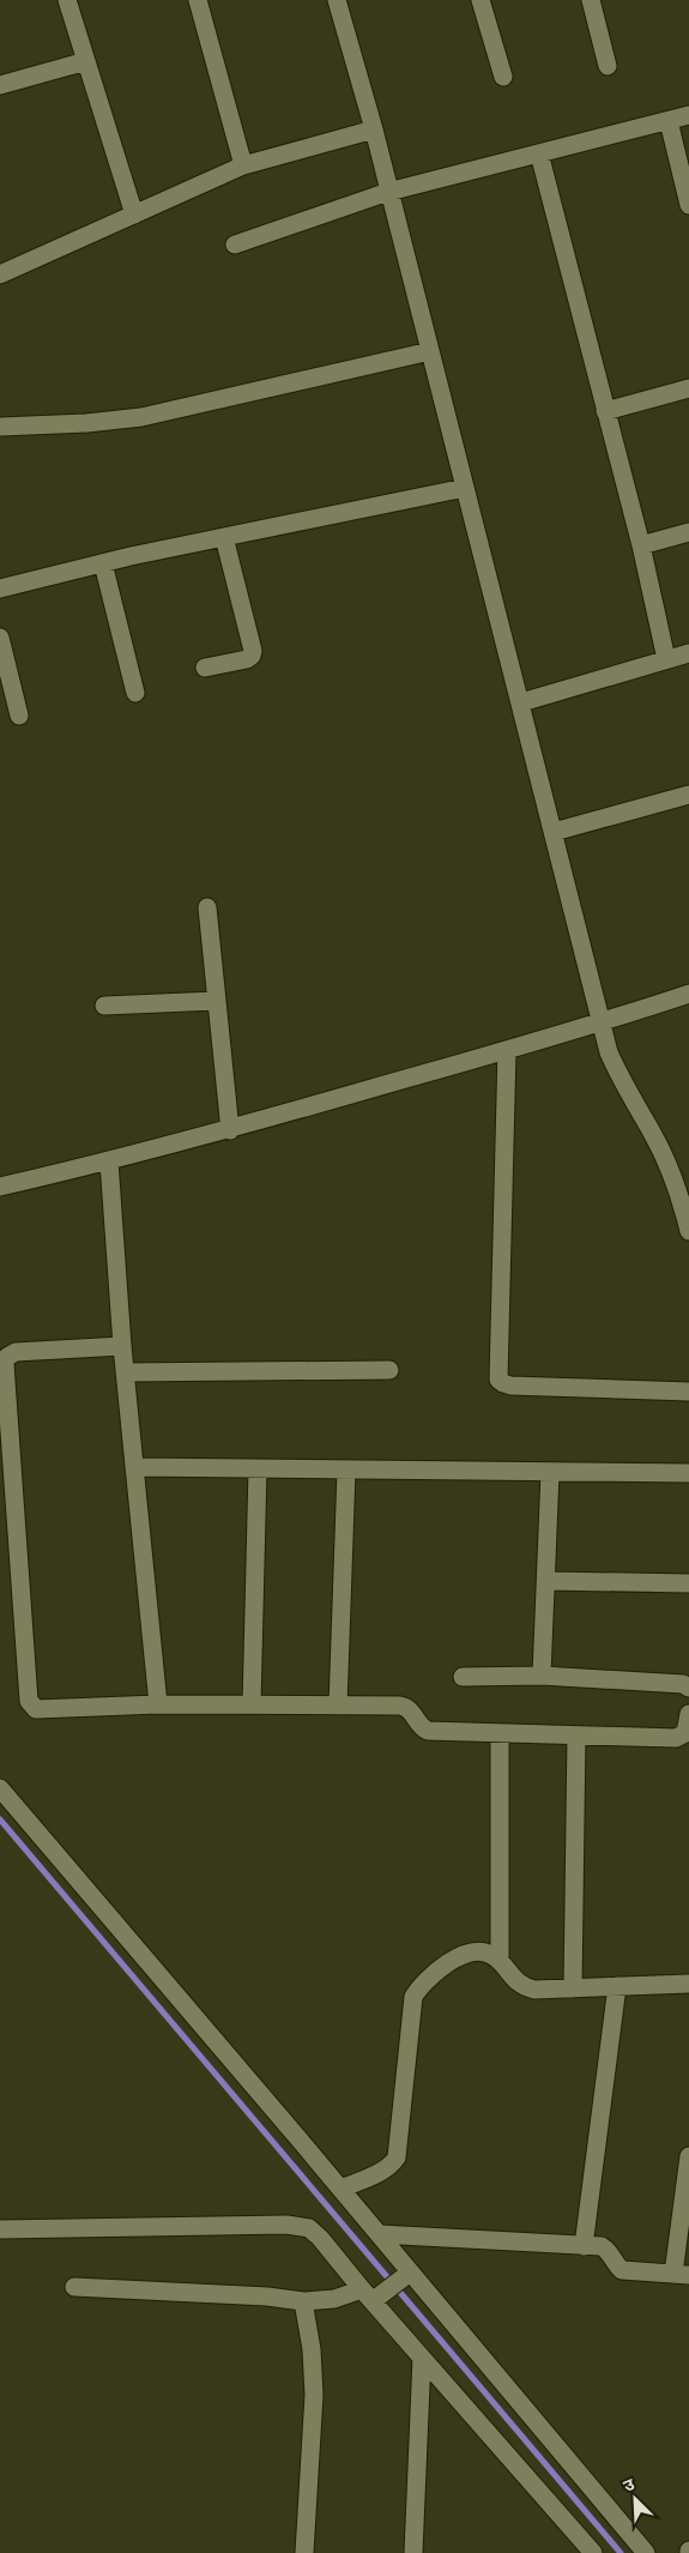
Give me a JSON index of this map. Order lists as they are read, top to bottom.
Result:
{
  "north": "top left"
}
